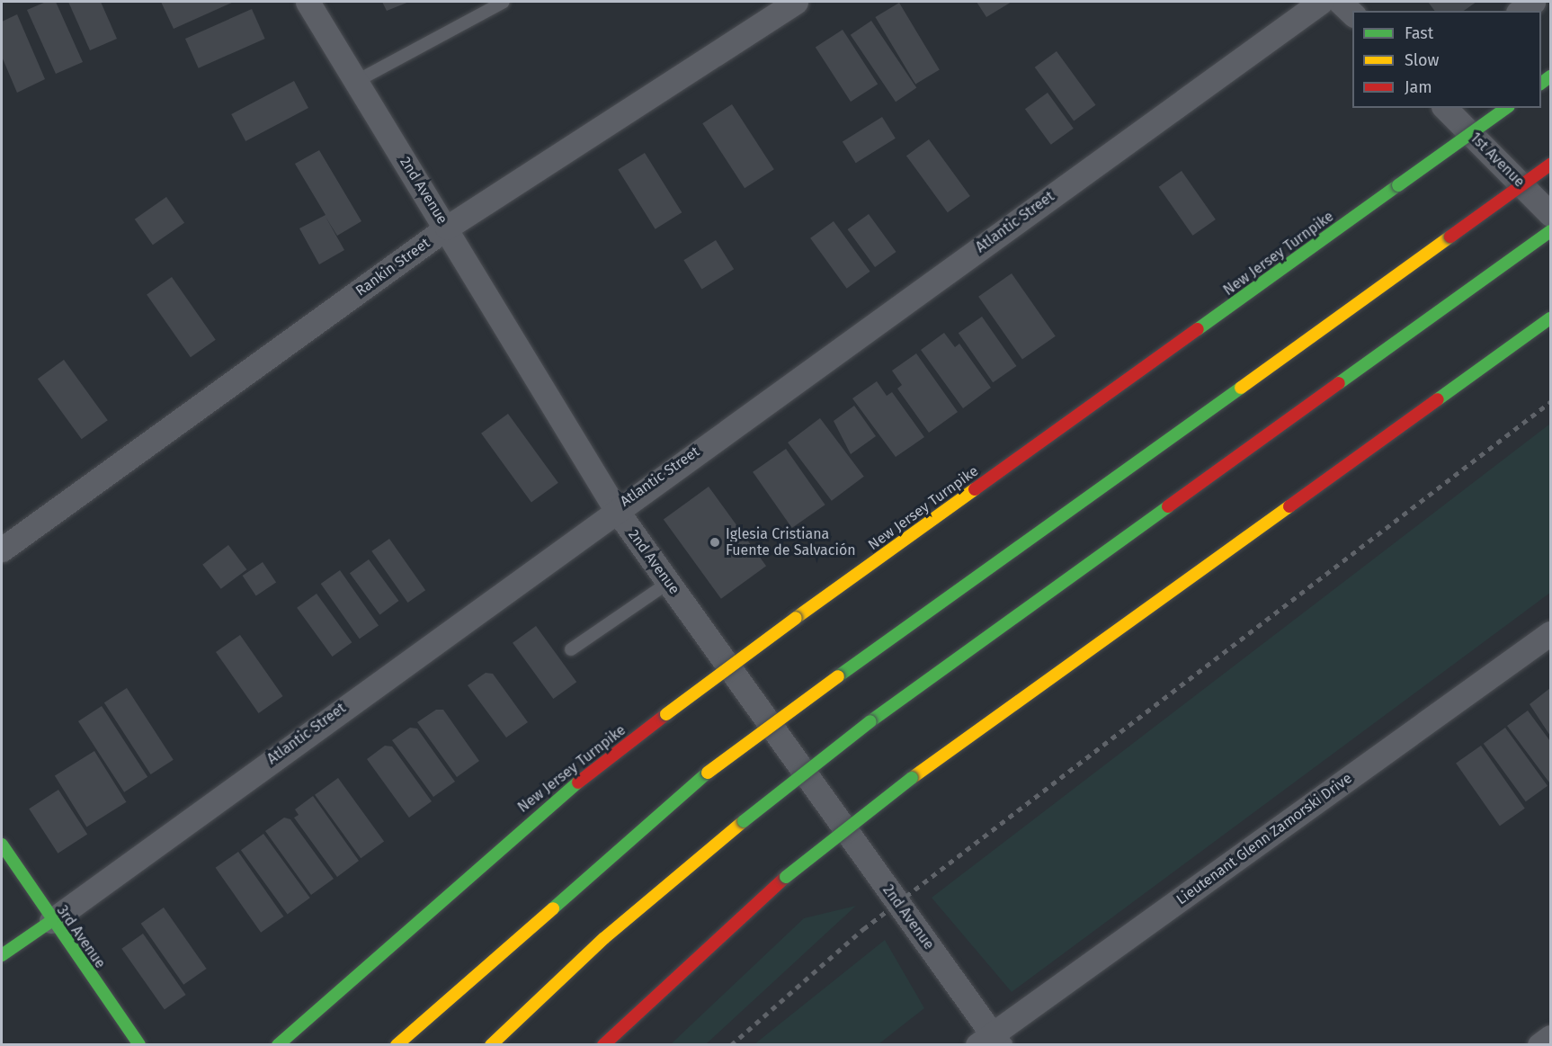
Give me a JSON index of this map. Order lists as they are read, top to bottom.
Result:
{
  "streets": {
    "main road": ["Atlantic Street", "New Jersey Turnpike", "3rd Avenue"],
    "street": [
      "1st Avenue",
      "2nd Avenue",
      "Rankin Street",
      "Lieutenant Glenn Zamorski Drive"
    ]
  },
  "crossings": [
    ["2nd Avenue", "Atlantic Street"],
    ["2nd Avenue", "Rankin Street"],
    ["2nd Avenue", "Lieutenant Glenn Zamorski Drive"],
    ["Atlantic Street", "3rd Avenue"]
  ],
  "places": ["Iglesia Cristiana Fuente de Salvación"],
  "legend": ["Fast", "Slow", "Jam"]
}
